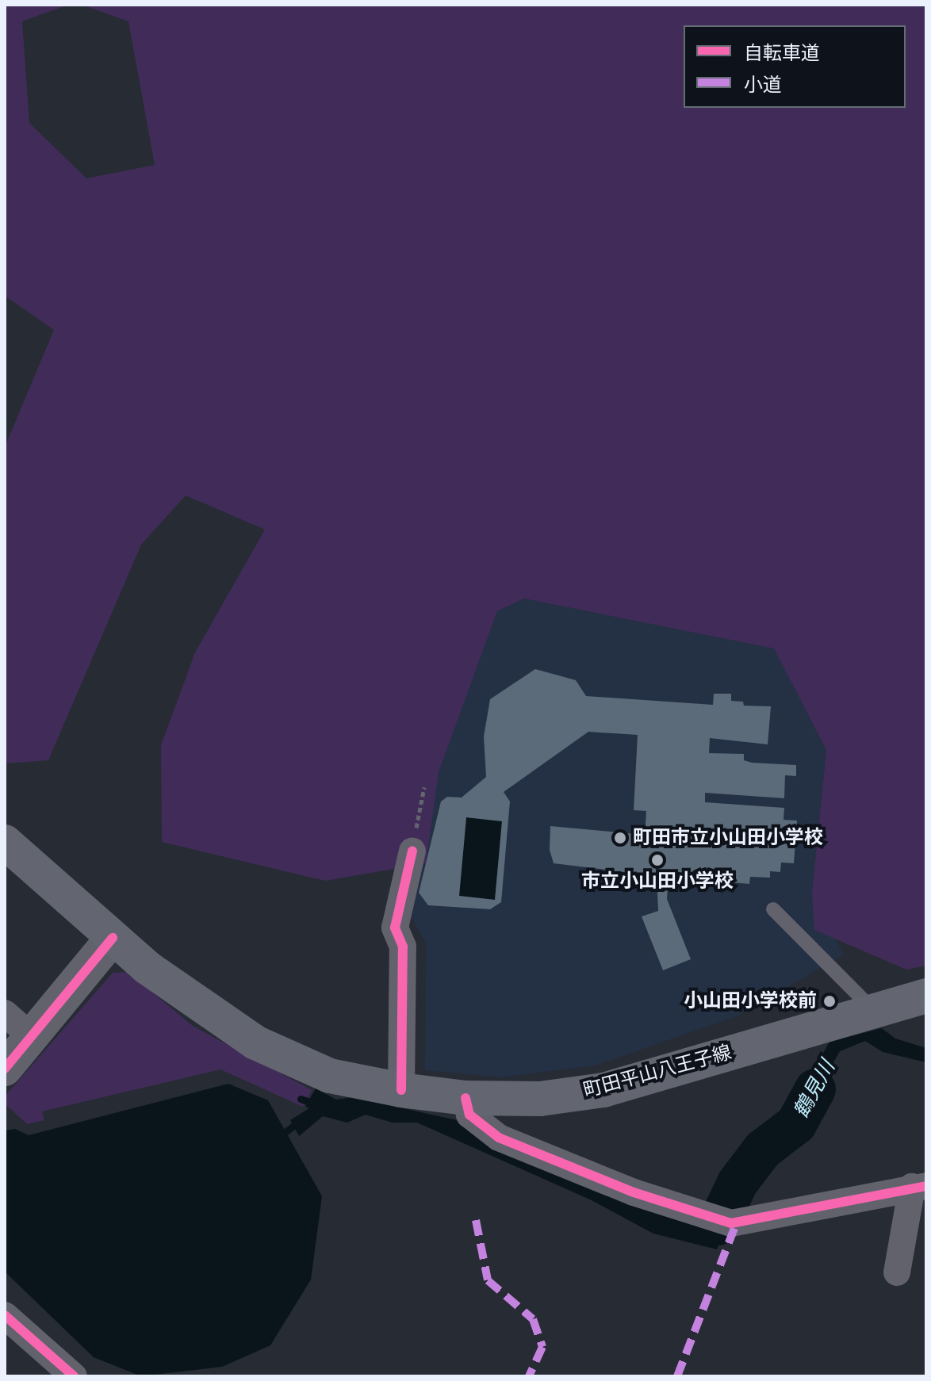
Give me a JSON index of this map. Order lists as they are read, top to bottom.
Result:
{
  "streets": {
    "main road": ["町田平山八王子線"]
  },
  "water": ["鶴見川"],
  "places": ["町田市立小山田小学校", "市立小山田小学校", "小山田小学校前"],
  "legend": ["自転車道", "小道"]
}
